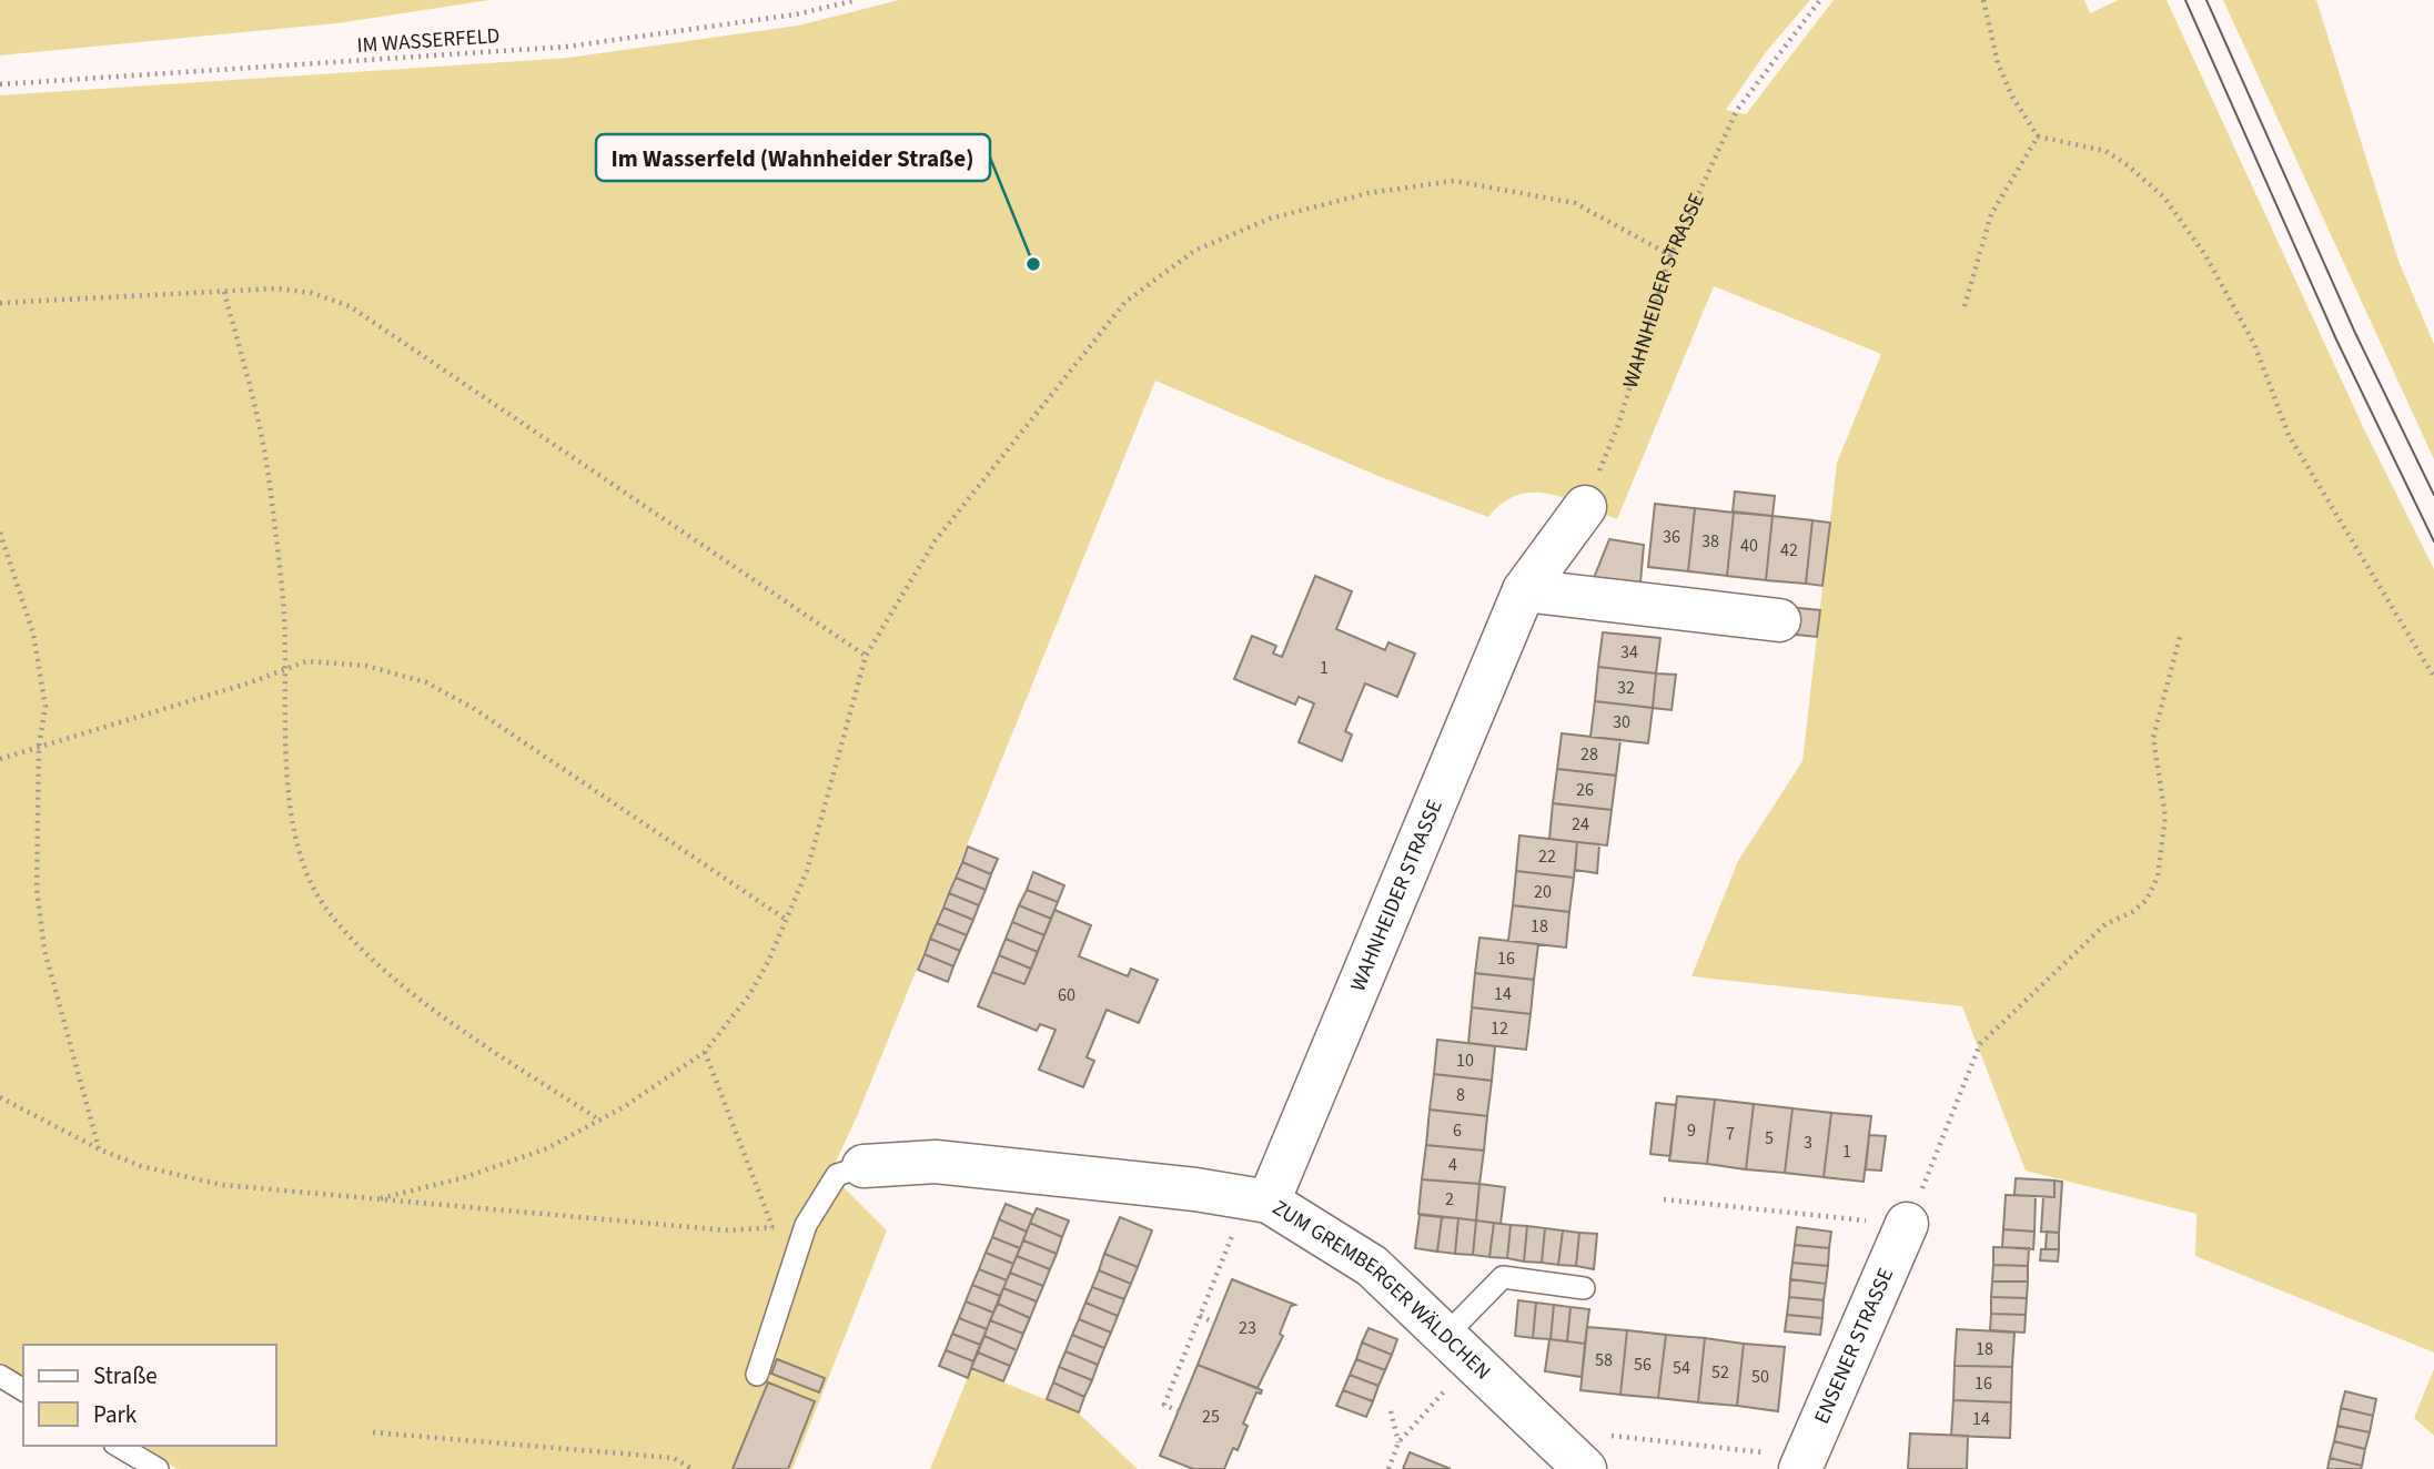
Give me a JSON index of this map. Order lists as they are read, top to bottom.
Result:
{
  "streets": {
    "street": ["WAHNHEIDER STRASSE", "ZUM GREMBERGER WÄLDCHEN", "ENSENER STRASSE"],
    "path": ["IM WASSERFELD"]
  },
  "crossings": [
    ["WAHNHEIDER STRASSE", "ZUM GREMBERGER WÄLDCHEN"]
  ],
  "places": ["Im Wasserfeld (Wahnheider Straße)"],
  "house_numbers": [
    "36",
    "38",
    "40",
    "42",
    "34",
    "1",
    "32",
    "30",
    "28",
    "26",
    "24",
    "22",
    "20",
    "18",
    "16",
    "14",
    "60",
    "12",
    "10",
    "8",
    "6",
    "9",
    "7",
    "5",
    "3",
    "1",
    "4",
    "2",
    "23",
    "18",
    "58",
    "56",
    "54",
    "52",
    "50",
    "16",
    "25",
    "14"
  ],
  "legend": ["Straße", "Park"]
}
